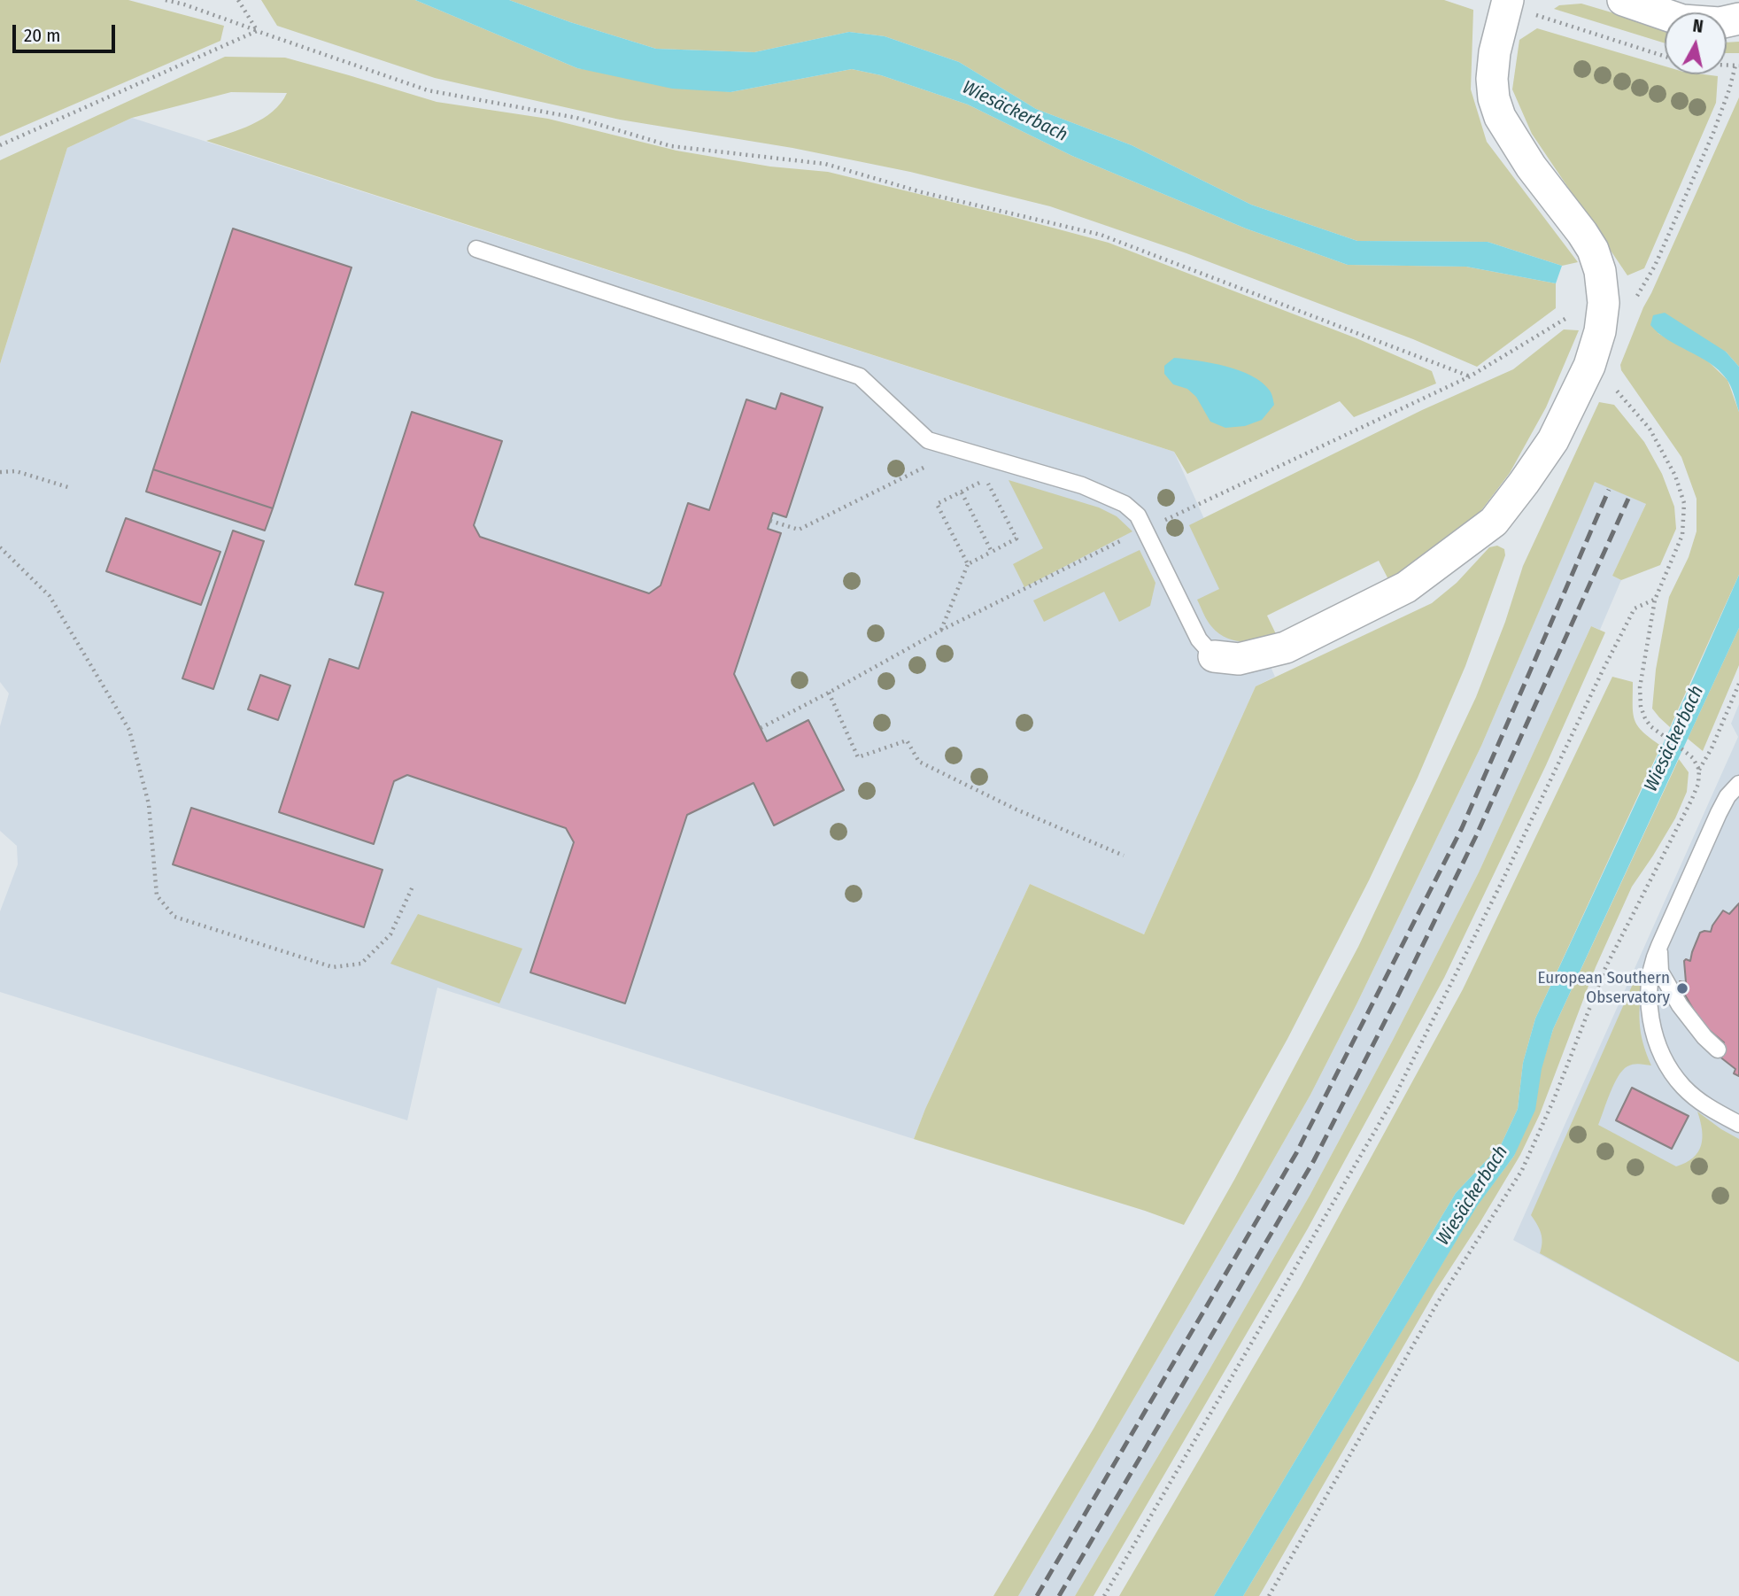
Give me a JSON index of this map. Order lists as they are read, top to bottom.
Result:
{
  "water": ["Wiesäckerbach"],
  "places": ["European Southern Observatory"],
  "scale_bar": "20 m",
  "north": "top"
}
